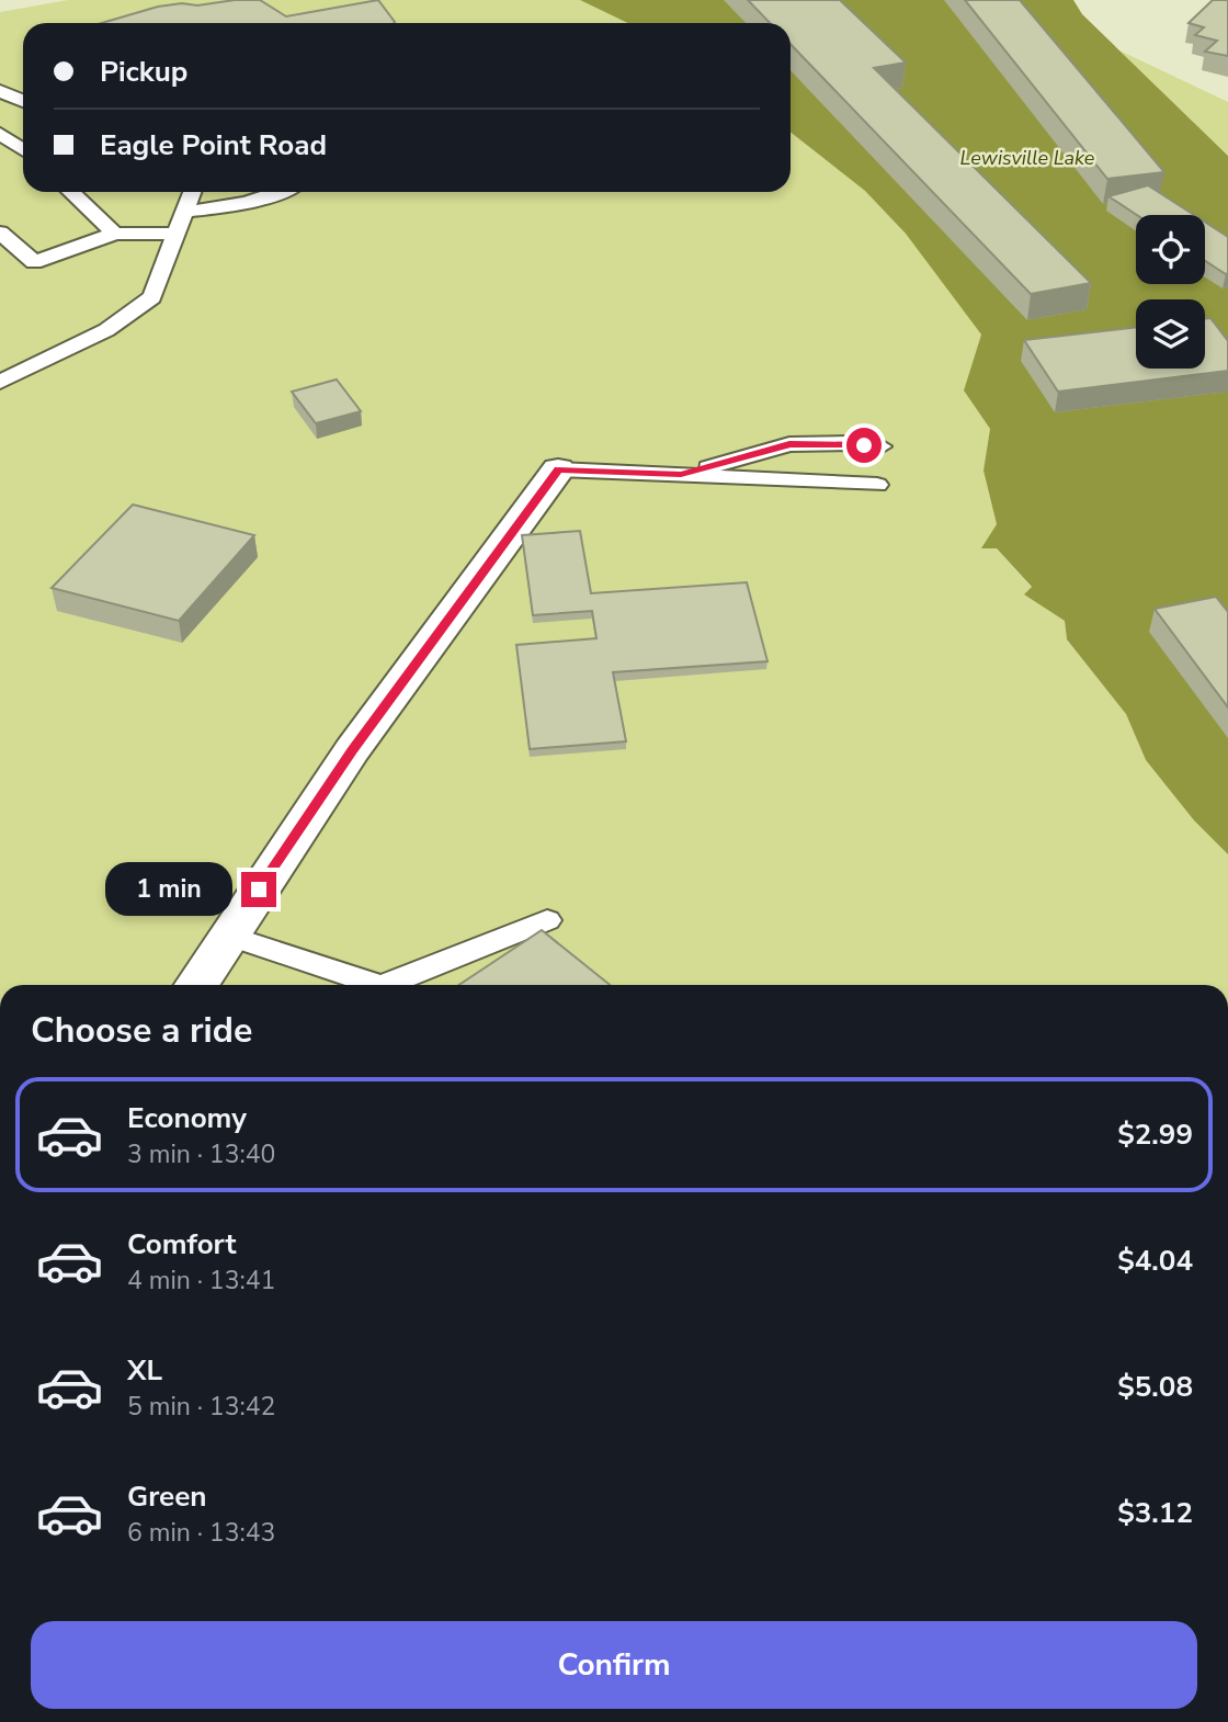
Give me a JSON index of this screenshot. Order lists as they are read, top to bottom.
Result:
{
  "water": ["Lewisville Lake"],
  "page": {
    "banner": ["Pickup", "Eagle Point Road"],
    "bubble": "1 min",
    "heading": "Choose a ride",
    "list": [
      {
        "name": "Economy",
        "note": "3 min · 13:40",
        "value": "$2.99"
      },
      {
        "name": "Comfort",
        "note": "4 min · 13:41",
        "value": "$4.04"
      },
      {
        "name": "XL",
        "note": "5 min · 13:42",
        "value": "$5.08"
      },
      {
        "name": "Green",
        "note": "6 min · 13:43",
        "value": "$3.12"
      }
    ],
    "buttons": "Confirm"
  }
}
